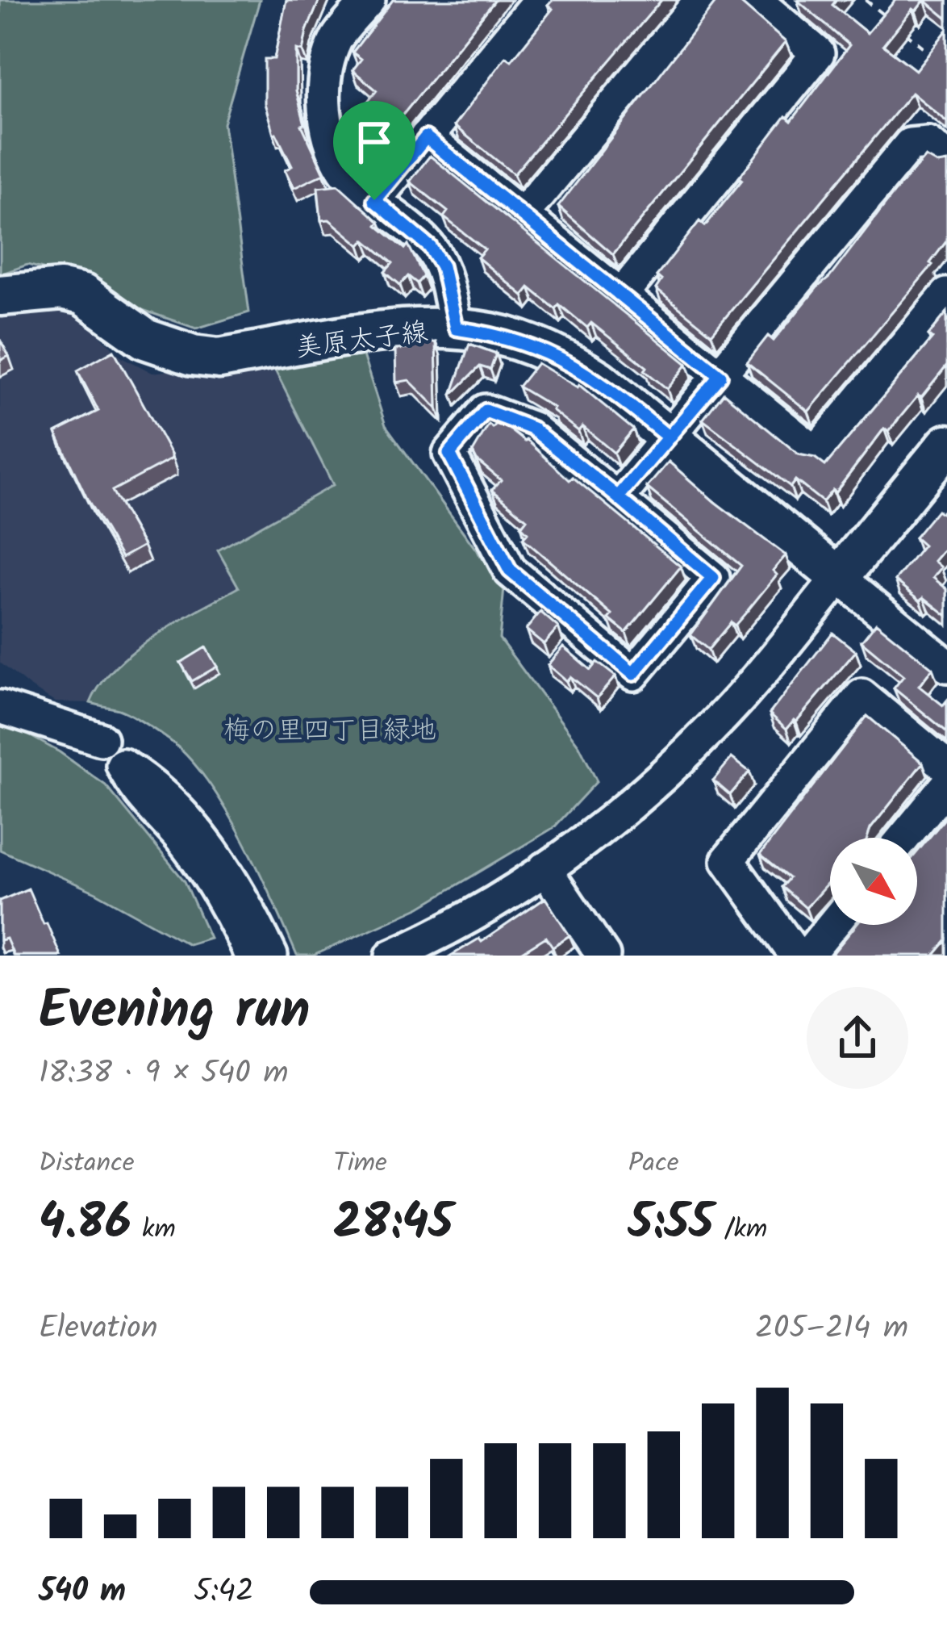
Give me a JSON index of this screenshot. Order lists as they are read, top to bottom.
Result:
{
  "streets": {
    "main road": ["美原太子線"]
  },
  "parks": ["梅の里四丁目緑地"],
  "north": "bottom right",
  "page": {
    "heading": ["Evening run", "18:38 · 9 × 540 m"],
    "stats": [
      ["Distance", "4.86 km"],
      ["Time", "28:45"],
      ["Pace", "5:55 /km"]
    ],
    "chart": ["Elevation", "205–214 m"],
    "list": [
      {
        "name": "540 m",
        "note": "5:42"
      }
    ]
  }
}
